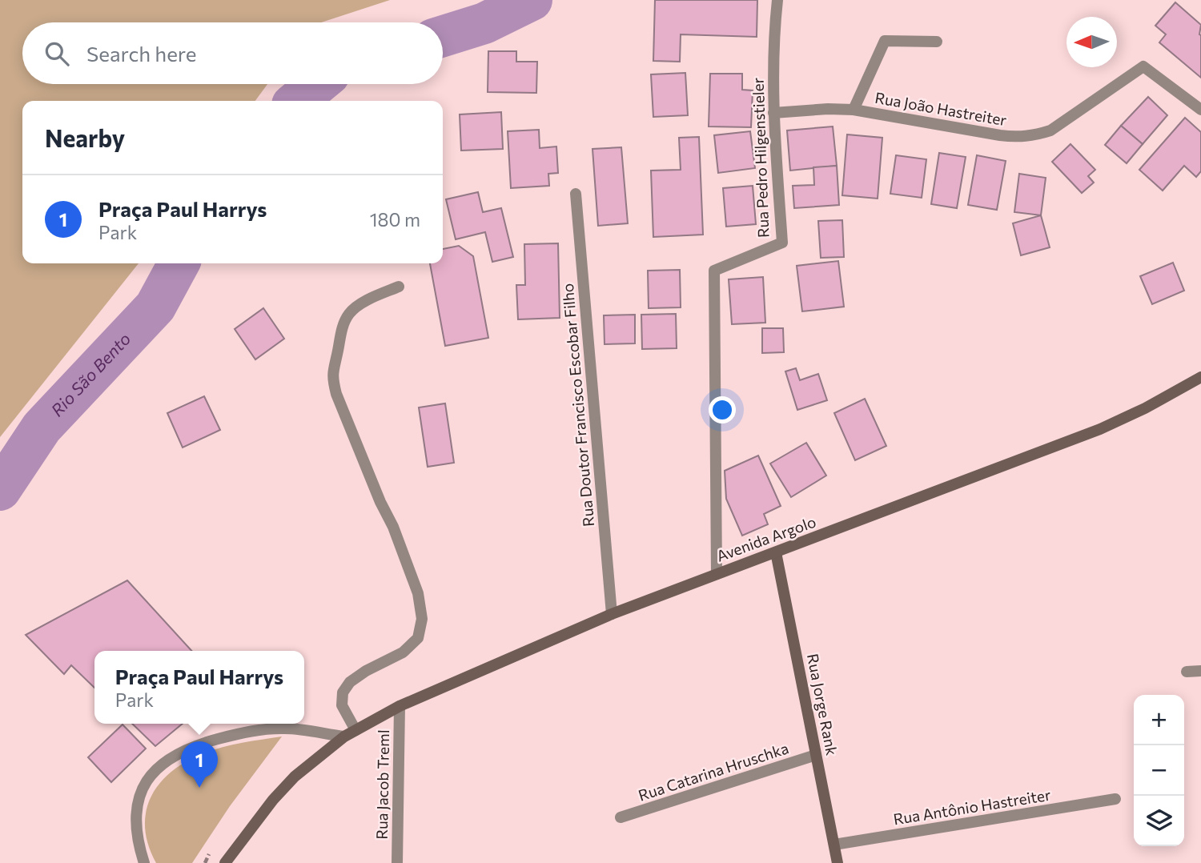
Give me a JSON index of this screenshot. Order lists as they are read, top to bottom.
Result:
{
  "streets": {
    "main road": ["Avenida Argolo", "Rua Jorge Rank"],
    "street": [
      "Rua João Hastreiter",
      "Rua Pedro Hilgenstieler",
      "Rua Doutor Francisco Escobar Filho",
      "Rua Catarina Hruschka",
      "Rua Jacob Treml",
      "Rua Antônio Hastreiter"
    ]
  },
  "crossings": [
    ["Rua João Hastreiter", "Rua Pedro Hilgenstieler"],
    ["Rua Pedro Hilgenstieler", "Avenida Argolo"],
    ["Rua Doutor Francisco Escobar Filho", "Avenida Argolo"],
    ["Avenida Argolo", "Rua Jorge Rank"],
    ["Avenida Argolo", "Rua Jacob Treml"],
    ["Rua Jorge Rank", "Rua Catarina Hruschka"],
    ["Rua Jorge Rank", "Rua Antônio Hastreiter"]
  ],
  "water": ["Rio São Bento"],
  "north": "left",
  "page": {
    "search": "Search here",
    "heading": "Nearby",
    "list": [
      {
        "mark": "1",
        "name": "Praça Paul Harrys",
        "note": "Park",
        "value": "180 m"
      }
    ],
    "popup": ["Praça Paul Harrys", "Park"],
    "map_buttons": ["+", "−"],
    "pins": "1"
  }
}
